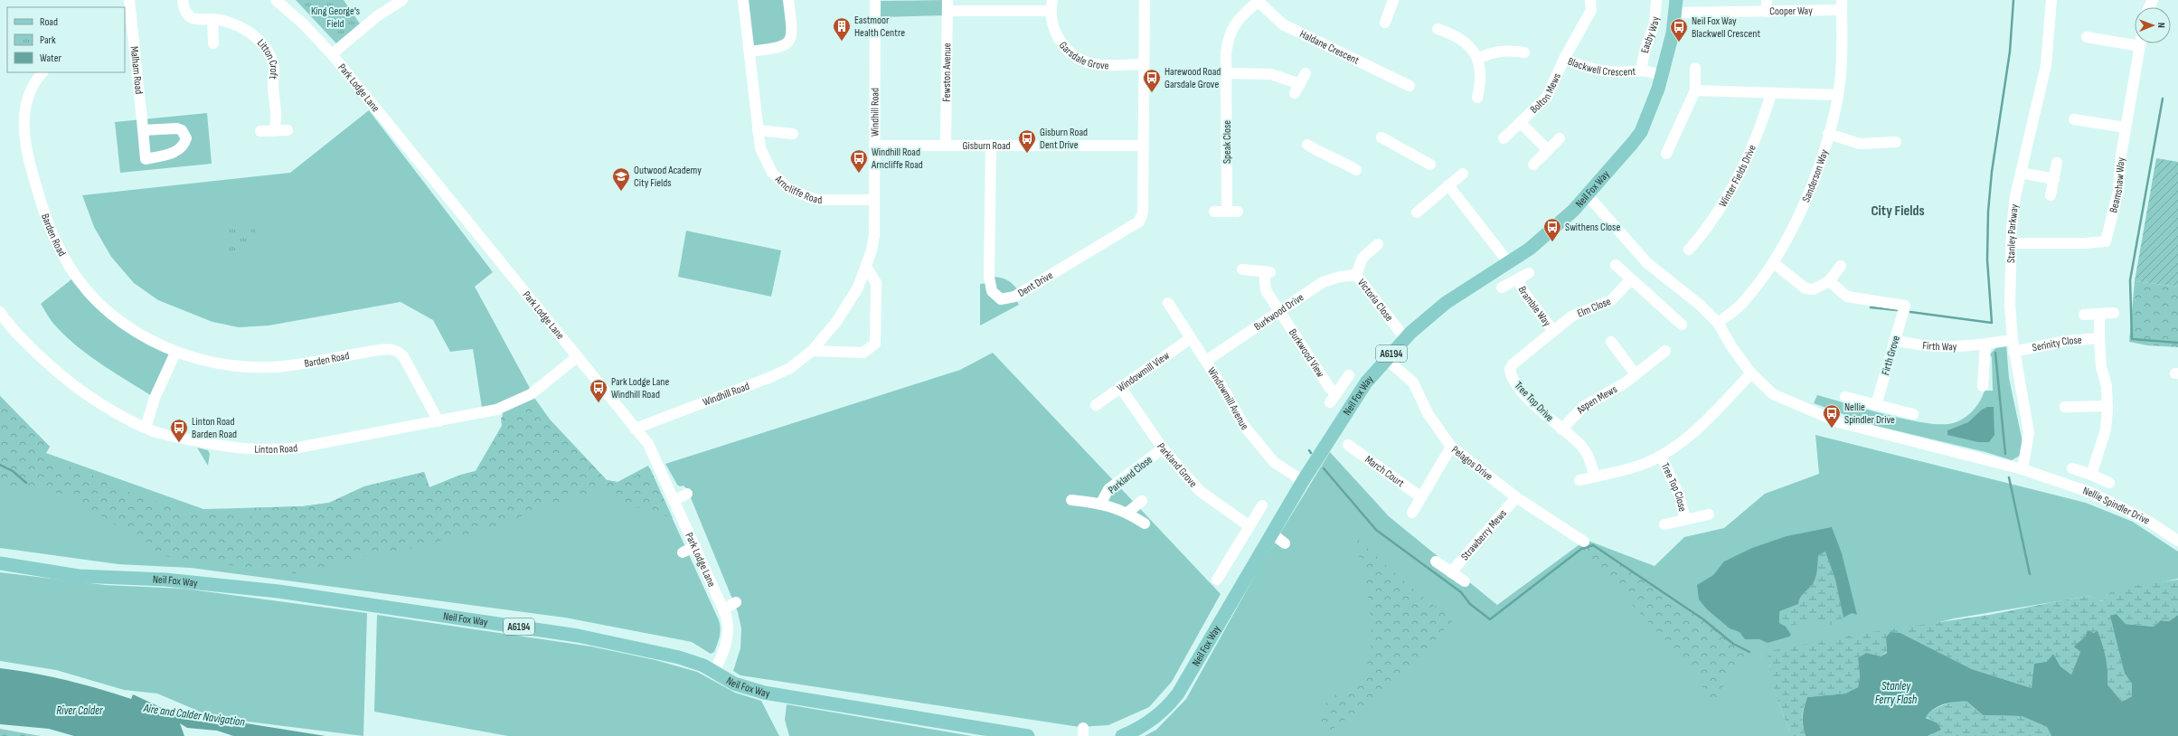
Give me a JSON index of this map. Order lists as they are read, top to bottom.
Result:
{
  "streets": {
    "main road": ["Neil Fox Way", "A6194"],
    "street": [
      "Cooper Way",
      "Easby Way",
      "Haldane Crescent",
      "Garsdale Grove",
      "Litton Croft",
      "Blackwell Crescent",
      "Malham Road",
      "Fewston Avenue",
      "Park Lodge Lane",
      "Bolton Mews",
      "Windhill Road",
      "Speak Close",
      "Gisburn Road",
      "Winter Fields Drive",
      "Sanderson Way",
      "Beamshaw Way",
      "Arncliffe Road",
      "Stanley Parkway",
      "Barden Road",
      "Dent Drive",
      "Victoria Close",
      "Bramble Way",
      "Elm Close",
      "Burkwood Drive",
      "Serinity Close",
      "Firth Way",
      "Burkwood View",
      "Firth Grove",
      "Windowmill View",
      "Windowmill Avenue",
      "Aspen Mews",
      "Tree Top Drive",
      "Linton Road",
      "Pelagos Drive",
      "Parkland Grove",
      "March Court",
      "Parkland Close",
      "Tree Top Close",
      "Nellie Spindler Drive",
      "Strawberry Mews"
    ]
  },
  "crossings": [
    ["Cooper Way", "Sanderson Way"],
    ["Cooper Way", "Neil Fox Way"],
    ["Easby Way", "Blackwell Crescent"],
    ["Haldane Crescent", "Speak Close"],
    ["Garsdale Grove", "Fewston Avenue"],
    ["Blackwell Crescent", "Bolton Mews"],
    ["Blackwell Crescent", "Neil Fox Way"],
    ["Fewston Avenue", "Gisburn Road"],
    ["Park Lodge Lane", "Windhill Road"],
    ["Park Lodge Lane", "Neil Fox Way"],
    ["Park Lodge Lane", "Linton Road"],
    ["Windhill Road", "Gisburn Road"],
    ["Windhill Road", "Arncliffe Road"],
    ["Gisburn Road", "Dent Drive"],
    ["Sanderson Way", "Nellie Spindler Drive"],
    ["Beamshaw Way", "Stanley Parkway"],
    ["Neil Fox Way", "Victoria Close"],
    ["Neil Fox Way", "Windowmill Avenue"],
    ["Neil Fox Way", "Pelagos Drive"],
    ["Neil Fox Way", "Nellie Spindler Drive"],
    ["Stanley Parkway", "Serinity Close"],
    ["Stanley Parkway", "Firth Way"],
    ["Stanley Parkway", "Nellie Spindler Drive"],
    ["Barden Road", "Linton Road"],
    ["Victoria Close", "Burkwood Drive"],
    ["Bramble Way", "Elm Close"],
    ["Bramble Way", "Tree Top Drive"],
    ["Elm Close", "Tree Top Drive"],
    ["Burkwood Drive", "Burkwood View"],
    ["Burkwood Drive", "Windowmill Avenue"],
    ["Firth Way", "Firth Grove"],
    ["Windowmill View", "Windowmill Avenue"],
    ["Windowmill View", "Parkland Grove"],
    ["Aspen Mews", "Tree Top Drive"],
    ["Pelagos Drive", "Strawberry Mews"],
    ["Parkland Grove", "Parkland Close"]
  ],
  "districts": ["City Fields"],
  "water": ["Stanley Ferry Flash", "River Calder", "Aire and Calder Navigation"],
  "parks": ["King George's Field"],
  "places": {
    "building": ["Eastmoor Health Centre"],
    "bus stop": [
      "Neil Fox Way Blackwell Crescent",
      "Harewood Road Garsdale Grove",
      "Gisburn Road Dent Drive",
      "Windhill Road Arncliffe Road",
      "Swithens Close",
      "Park Lodge Lane Windhill Road",
      "Nellie Spindler Drive",
      "Linton Road Barden Road"
    ],
    "school or university": ["Outwood Academy City Fields"]
  },
  "legend": ["Road", "Park", "Water"],
  "north": "right"
}
